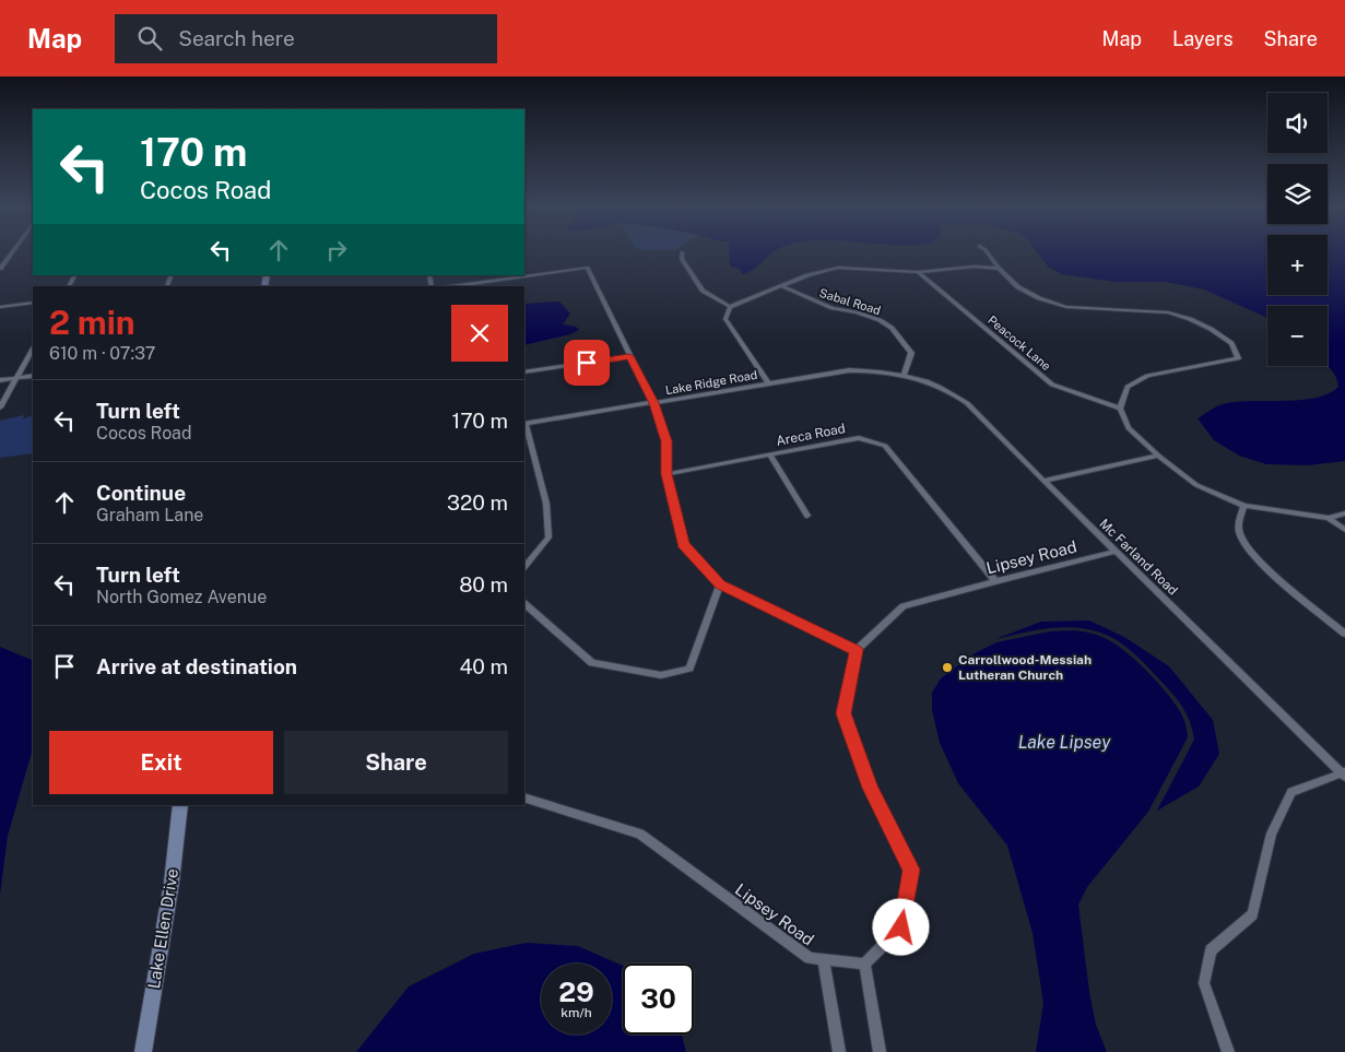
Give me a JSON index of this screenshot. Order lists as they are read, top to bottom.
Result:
{
  "streets": {
    "street": [
      "Sabal Road",
      "Peacock Lane",
      "Lake Ridge Road",
      "Areca Road",
      "Lipsey Road",
      "Mc Farland Road",
      "Lake Ellen Drive"
    ]
  },
  "crossings": [
    ["Sabal Road", "Lake Ridge Road"],
    ["Sabal Road", "Mc Farland Road"],
    ["Lake Ridge Road", "Mc Farland Road"],
    ["Areca Road", "Lipsey Road"],
    ["Lipsey Road", "Mc Farland Road"]
  ],
  "water": ["Lake Lipsey"],
  "places": ["Carrollwood-Messiah Lutheran Church"],
  "page": {
    "header": "Map",
    "search": "Search here",
    "nav": ["Map", "Layers", "Share"],
    "map_buttons": ["+", "−"],
    "turn": ["170 m", "Cocos Road"],
    "heading": ["2 min", "610 m · 07:37"],
    "list": [
      {
        "name": "Turn left",
        "note": "Cocos Road",
        "value": "170 m"
      },
      {
        "name": "Continue",
        "note": "Graham Lane",
        "value": "320 m"
      },
      {
        "name": "Turn left",
        "note": "North Gomez Avenue",
        "value": "80 m"
      },
      {
        "name": "Arrive at destination",
        "value": "40 m"
      }
    ],
    "buttons": ["Exit", "Share"],
    "speed": "29 km/h",
    "limit": "30"
  }
}
